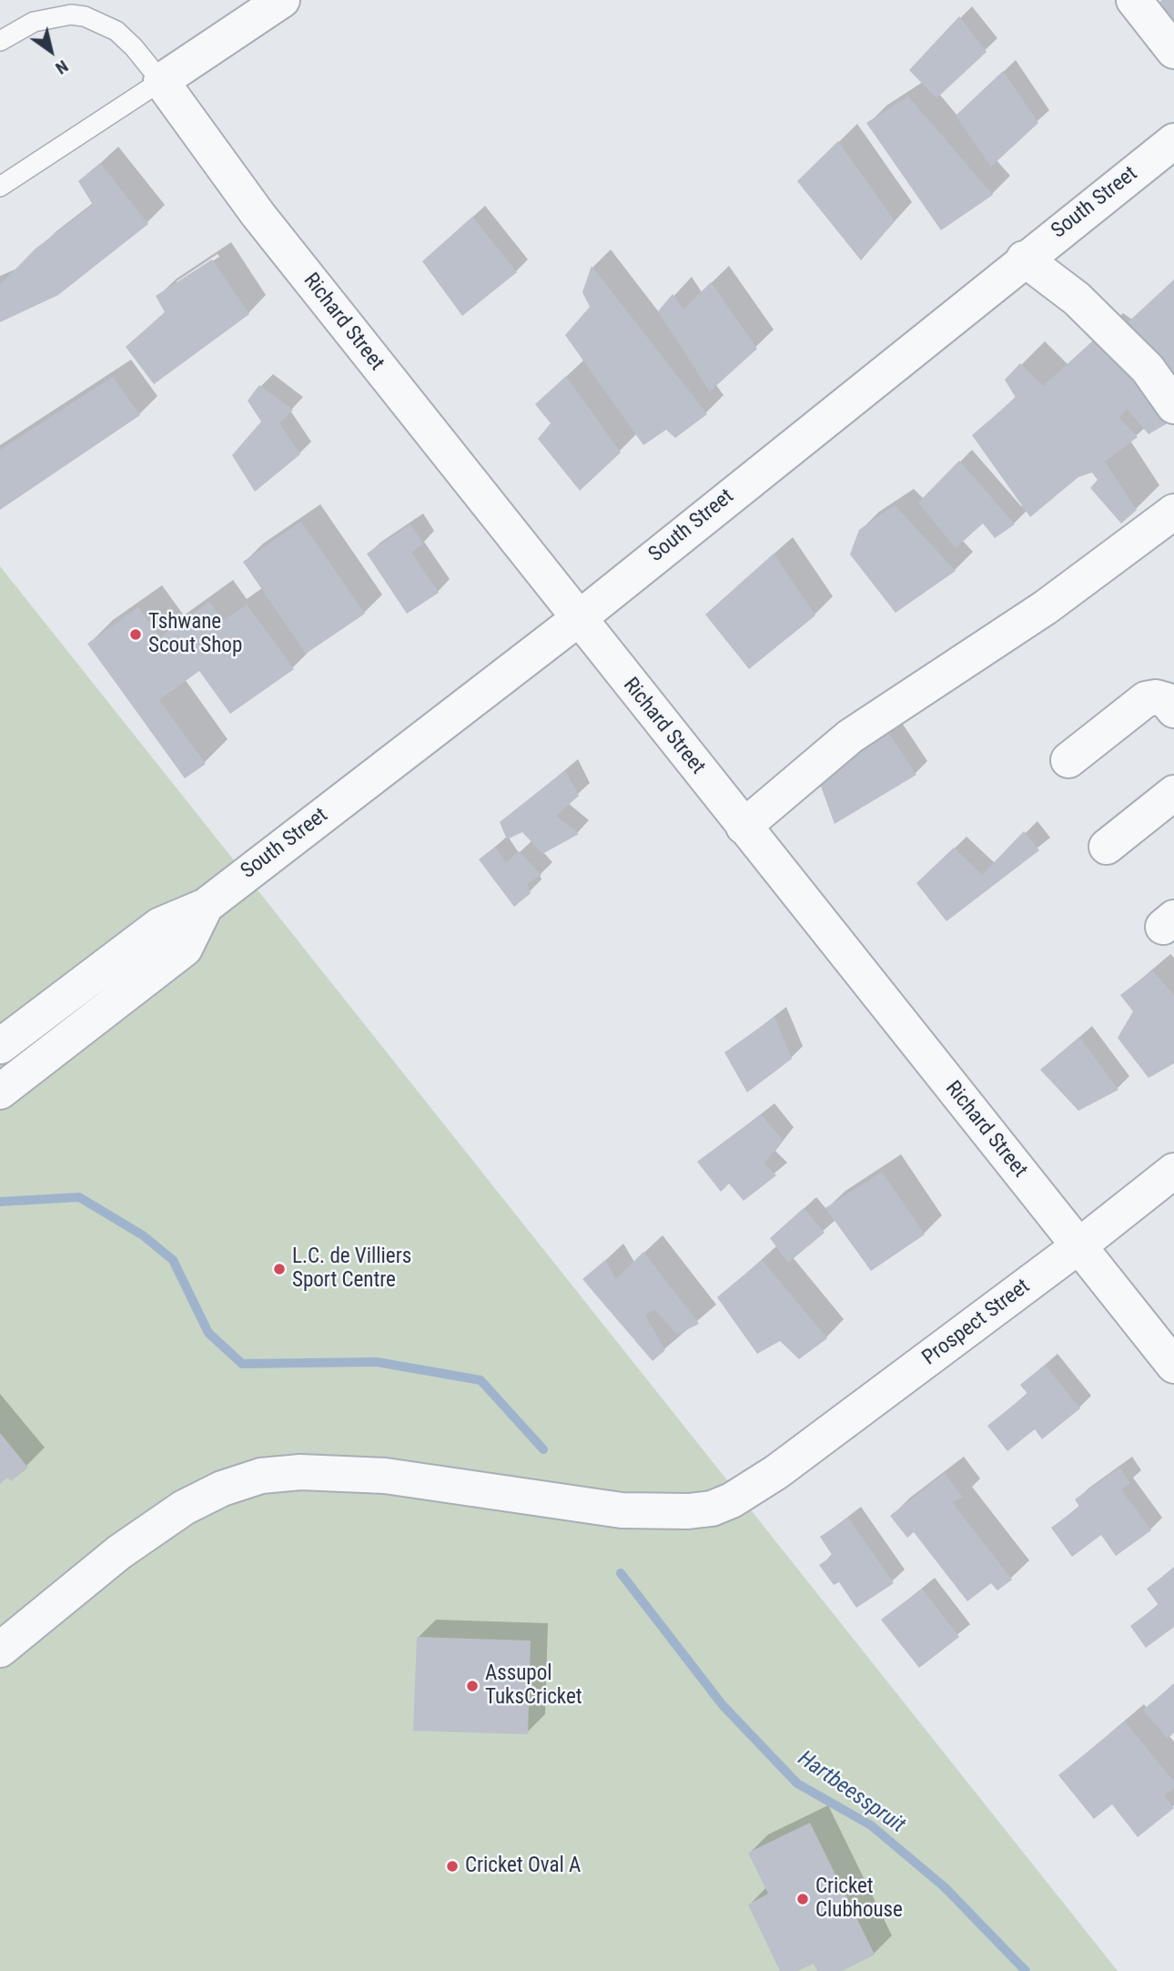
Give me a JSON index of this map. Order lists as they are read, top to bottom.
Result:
{
  "streets": {
    "street": ["South Street", "Richard Street", "Prospect Street"]
  },
  "crossings": [
    ["South Street", "Richard Street"],
    ["Richard Street", "Prospect Street"]
  ],
  "water": ["Hartbeesspruit"],
  "places": [
    "Tshwane Scout Shop",
    "L.C. de Villiers Sport Centre",
    "Assupol TuksCricket",
    "Cricket Oval A",
    "Cricket Clubhouse"
  ],
  "north": "bottom right"
}
